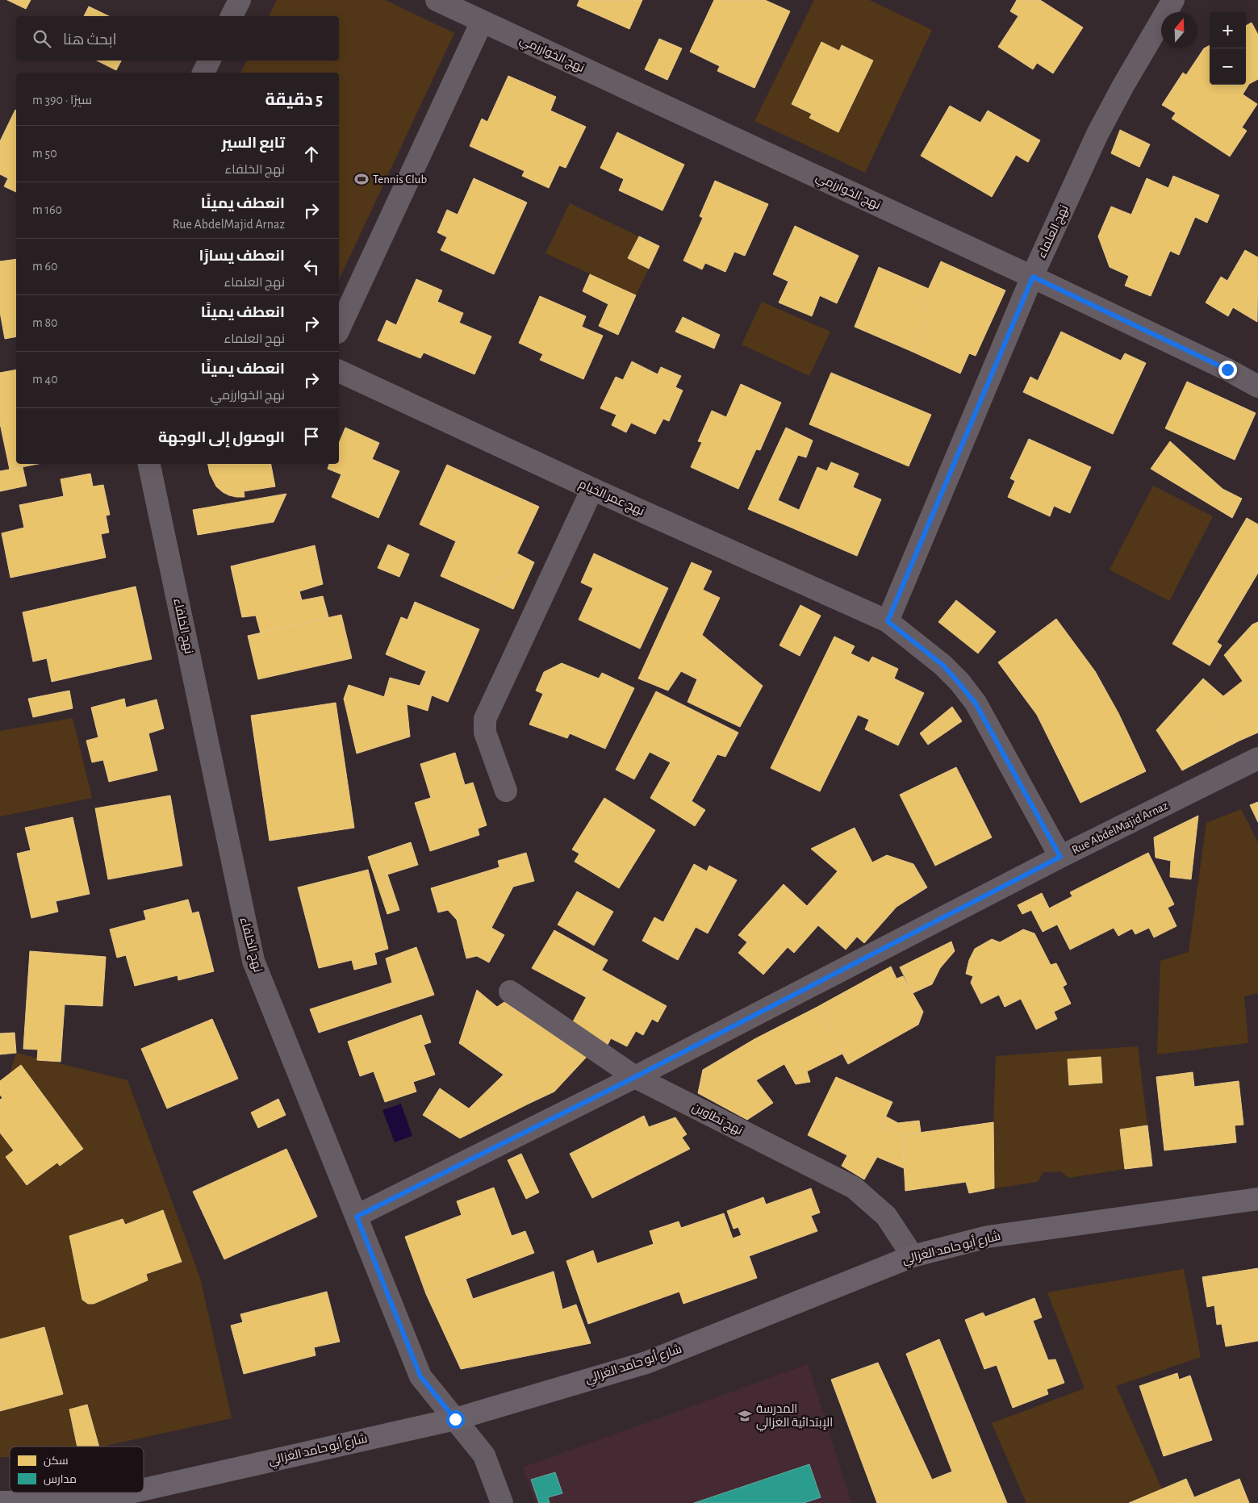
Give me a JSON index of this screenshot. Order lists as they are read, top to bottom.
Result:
{
  "streets": {
    "main road": ["شارع أبو حامد الغزالي"],
    "street": [
      "نهج الخوارزمي",
      "نهج العلماء",
      "نهج عمر الخيام",
      "نهج الخلفاء",
      "Rue AbdelMajid Arnaz",
      "نهج تطاوين"
    ]
  },
  "crossings": [
    ["نهج الخوارزمي", "نهج العلماء"],
    ["نهج العلماء", "نهج عمر الخيام"],
    ["نهج الخلفاء", "Rue AbdelMajid Arnaz"],
    ["نهج الخلفاء", "شارع أبو حامد الغزالي"],
    ["Rue AbdelMajid Arnaz", "نهج تطاوين"],
    ["نهج تطاوين", "شارع أبو حامد الغزالي"]
  ],
  "places": {
    "sports": ["Tennis Club"],
    "school or university": ["المدرسة الإبتدائية الغزالي"]
  },
  "legend": ["سكن", "مدارس"],
  "north": "top",
  "page": {
    "map_buttons": ["+", "−"],
    "search": "ابحث هنا",
    "heading": ["5 دقيقة", "سيرًا · 390 m"],
    "list": [
      ["تابع السير", "نهج الخلفاء", "50 m"],
      ["انعطف يمينًا", "Rue AbdelMajid Arnaz", "160 m"],
      ["انعطف يسارًا", "نهج العلماء", "60 m"],
      ["انعطف يمينًا", "نهج العلماء", "80 m"],
      ["انعطف يمينًا", "نهج الخوارزمي", "40 m"],
      "الوصول إلى الوجهة"
    ]
  }
}
